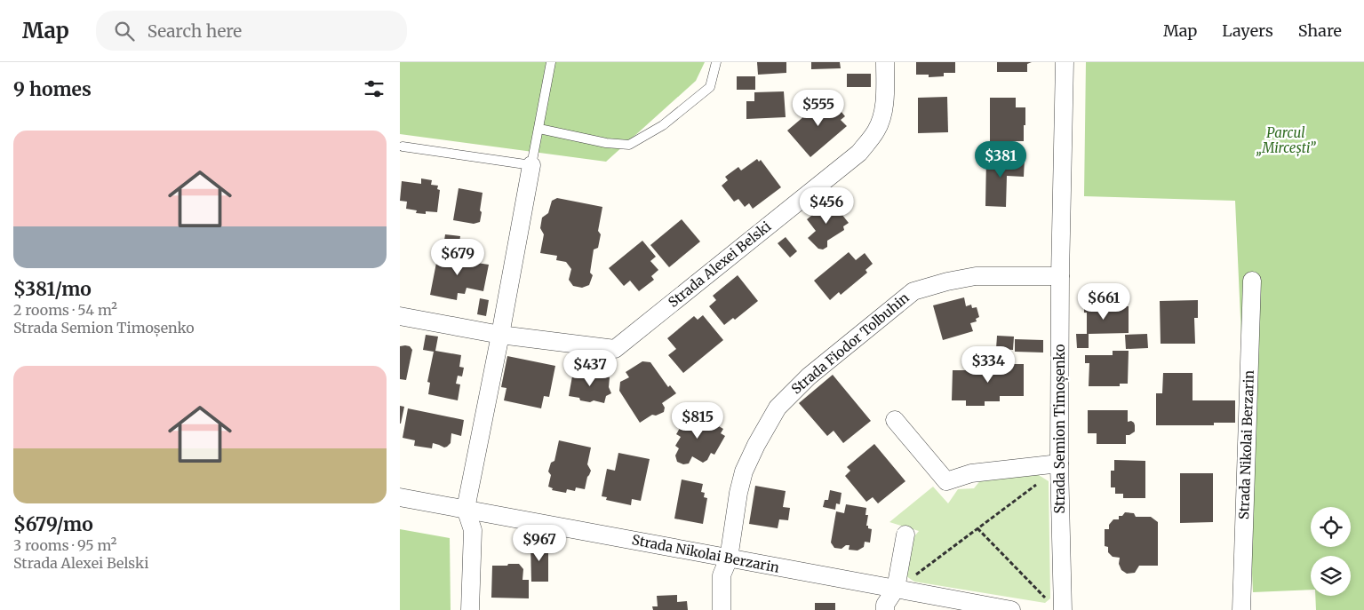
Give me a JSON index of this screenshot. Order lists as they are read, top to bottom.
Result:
{
  "streets": {
    "street": [
      "Strada Alexei Belski",
      "Strada Fiodor Tolbuhin",
      "Strada Semion Timoșenko",
      "Strada Nikolai Berzarin"
    ]
  },
  "crossings": [
    ["Strada Fiodor Tolbuhin", "Strada Semion Timoșenko"],
    ["Strada Fiodor Tolbuhin", "Strada Nikolai Berzarin"]
  ],
  "parks": ["Parcul „Mircești”"],
  "page": {
    "header": "Map",
    "search": "Search here",
    "nav": ["Map", "Layers", "Share"],
    "heading": "9 homes",
    "price": [
      "$555",
      "$381",
      "$456",
      "$679",
      "$661",
      "$334",
      "$437",
      "$815",
      "$967"
    ],
    "list": [
      {
        "name": "$381/mo",
        "note": "2 rooms · 54 m² · Strada Semion Timoșenko"
      },
      {
        "name": "$679/mo",
        "note": "3 rooms · 95 m² · Strada Alexei Belski"
      }
    ]
  }
}
